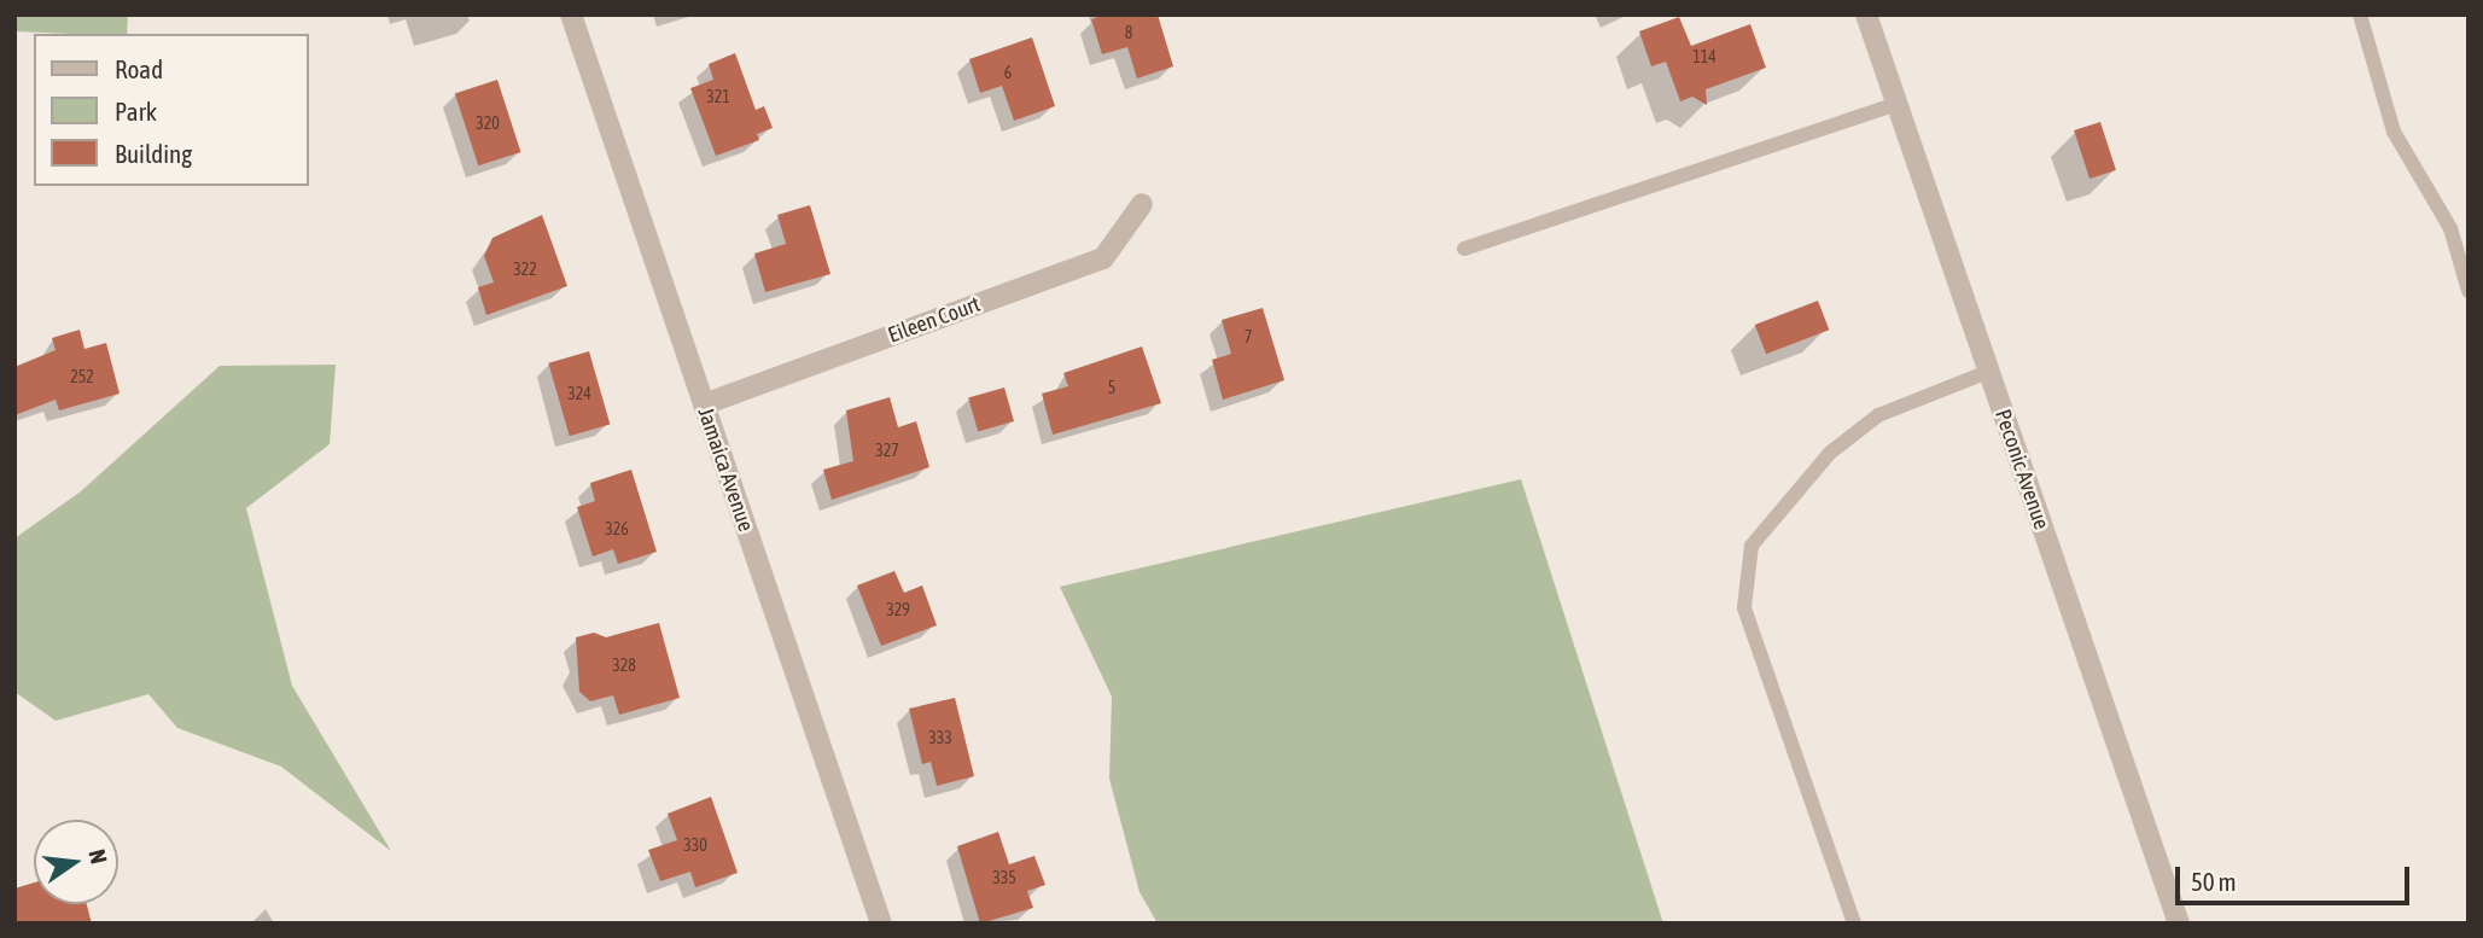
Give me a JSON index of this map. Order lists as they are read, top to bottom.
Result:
{
  "streets": {
    "street": ["Eileen Court", "Jamaica Avenue", "Peconic Avenue"]
  },
  "crossings": [
    ["Eileen Court", "Jamaica Avenue"]
  ],
  "house_numbers": [
    "8",
    "114",
    "6",
    "321",
    "320",
    "322",
    "7",
    "252",
    "5",
    "324",
    "327",
    "326",
    "329",
    "328",
    "333",
    "330",
    "335"
  ],
  "legend": ["Road", "Park", "Building"],
  "scale_bar": "50 m",
  "north": "right"
}
